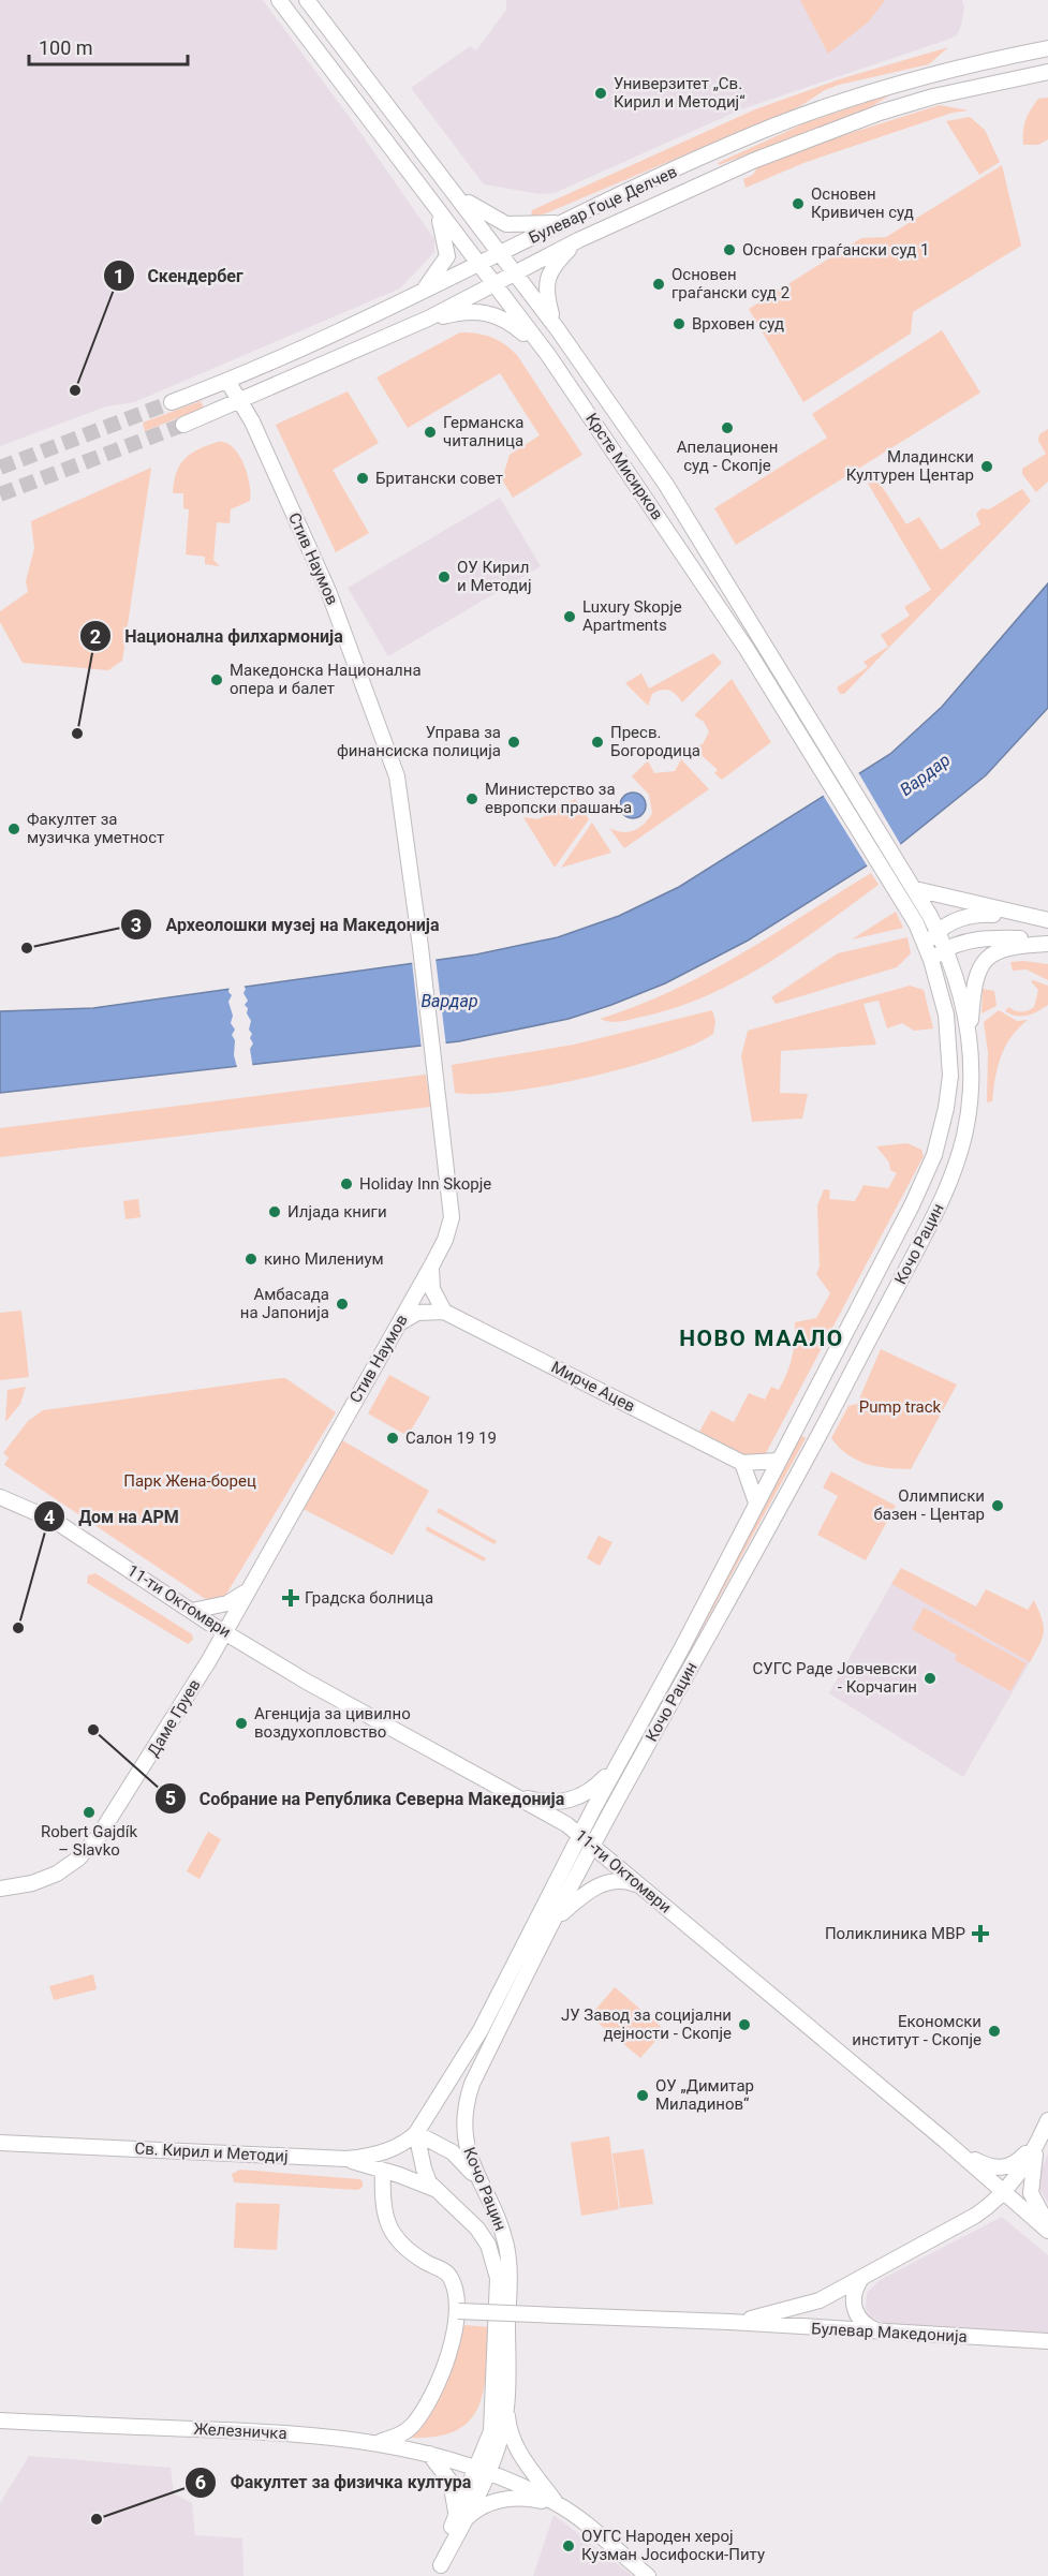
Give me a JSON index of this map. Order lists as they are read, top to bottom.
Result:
{
  "streets": {
    "street": [
      "Булевар Гоце Делчев",
      "Крсте Мисирков",
      "Стив Наумов",
      "Кочо Рацин",
      "Мирче Ацев",
      "11-ти Октомври",
      "Даме Груев",
      "Св. Кирил и Методиј",
      "Булевар Македонија",
      "Железничка"
    ]
  },
  "crossings": [
    ["Булевар Гоце Делчев", "Крсте Мисирков"],
    ["Булевар Гоце Делчев", "Стив Наумов"],
    ["Крсте Мисирков", "Кочо Рацин"],
    ["Стив Наумов", "11-ти Октомври"],
    ["Стив Наумов", "Даме Груев"],
    ["Кочо Рацин", "11-ти Октомври"],
    ["Кочо Рацин", "Св. Кирил и Методиј"],
    ["Кочо Рацин", "Железничка"],
    ["11-ти Октомври", "Даме Груев"],
    ["11-ти Октомври", "Булевар Македонија"]
  ],
  "districts": ["НОВО МААЛО"],
  "water": ["Вардар"],
  "parks": ["Pump track", "Парк Жена-борец"],
  "places": {
    "other": [
      "Универзитет „Св. Кирил и Методиј“",
      "Основен Кривичен суд",
      "Основен граѓански суд 1",
      "Основен граѓански суд 2",
      "Врховен суд",
      "Скендербег",
      "Апелационен суд - Скопје",
      "Германска читалница",
      "Младински Културен Центар",
      "Британски совет",
      "ОУ Кирил и Методиј",
      "Luxury Skopje Apartments",
      "Македонска Национална опера и балет",
      "Национална филхармонија",
      "Управа за финансиска полиција",
      "Пресв. Богородица",
      "Министерство за европски прашања",
      "Факултет за музичка уметност",
      "Археолошки музеј на Македонија",
      "Holiday Inn Skopje",
      "Илјада книги",
      "кино Милениум",
      "Амбасада на Јапонија",
      "Салон 19 19",
      "Олимписки базен - Центар",
      "Дом на АРМ",
      "СУГС Раде Јовчевски - Корчагин",
      "Агенција за цивилно воздухопловство",
      "Собрание на Република Северна Македонија",
      "Robert Gajdík – Slavko",
      "ЈУ Завод за социјални дејности - Скопје",
      "Економски институт - Скопје",
      "ОУ „Димитар Миладинов“",
      "Факултет за физичка култура",
      "ОУГС Народен херој Кузман Јосифоски-Питу"
    ],
    "health": ["Градска болница", "Поликлиника МВР"]
  },
  "scale_bar": "100 m"
}
